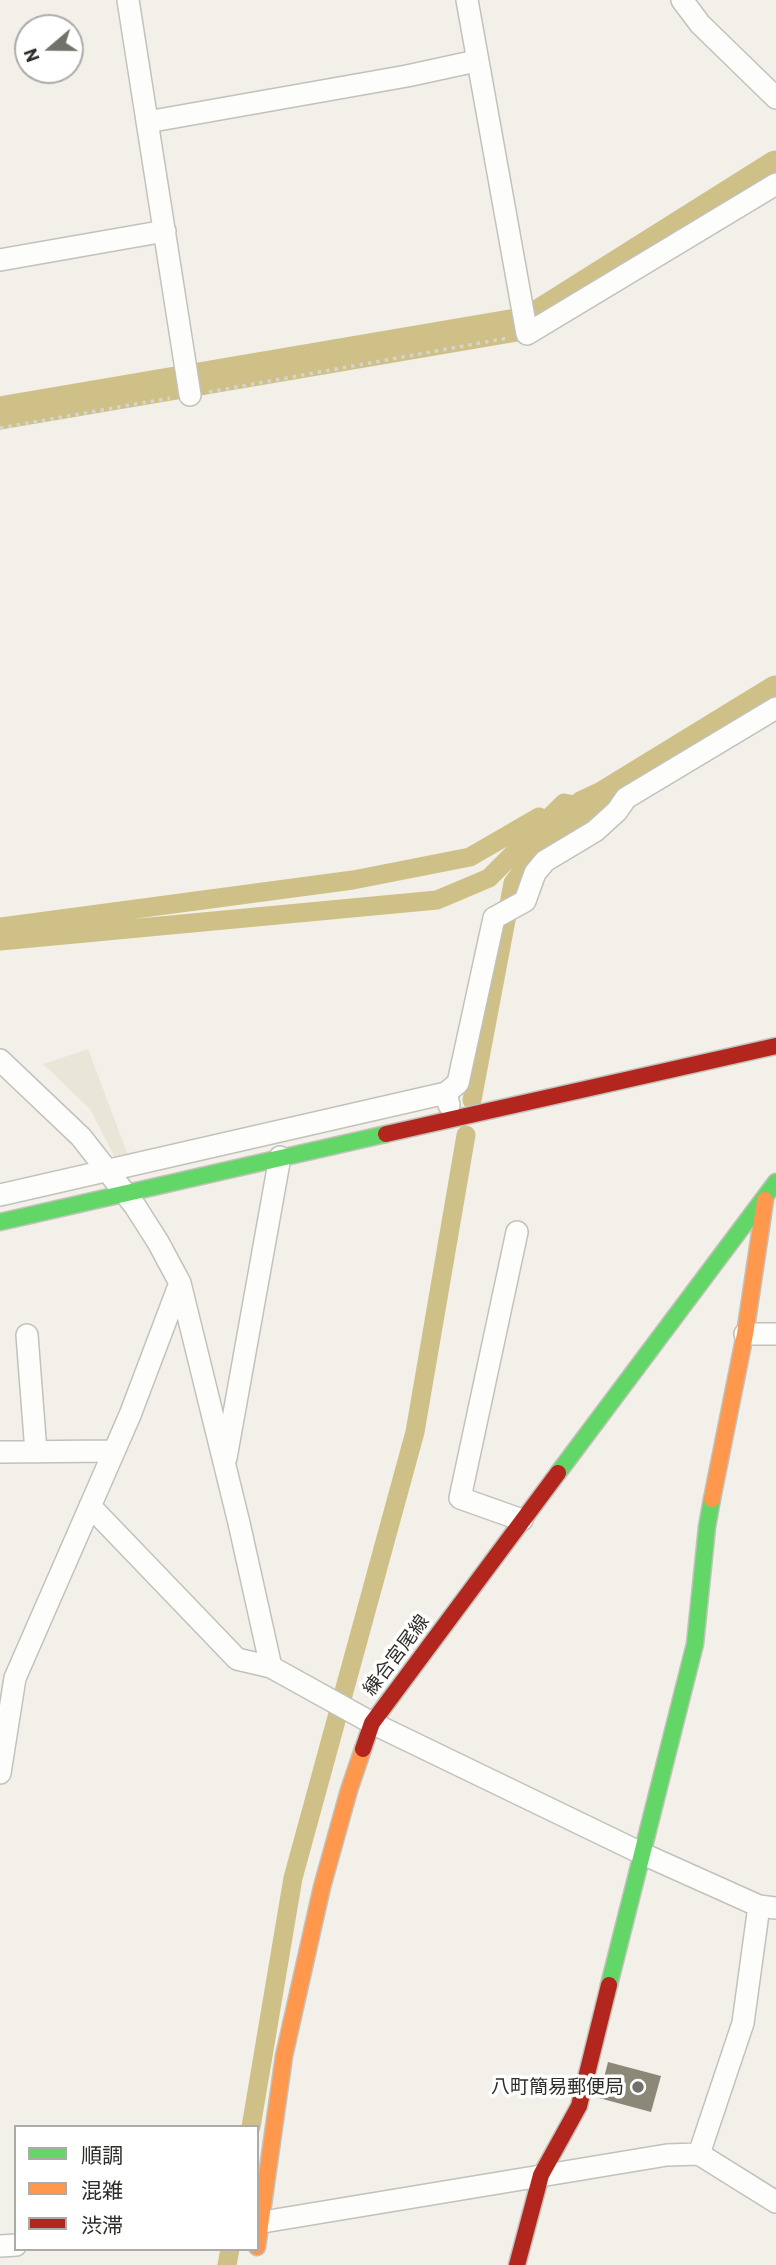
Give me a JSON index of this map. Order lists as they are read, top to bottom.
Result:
{
  "streets": {
    "street": ["練合宮尾線"]
  },
  "places": ["八町簡易郵便局"],
  "legend": ["順調", "混雑", "渋滞"],
  "north": "left"
}
